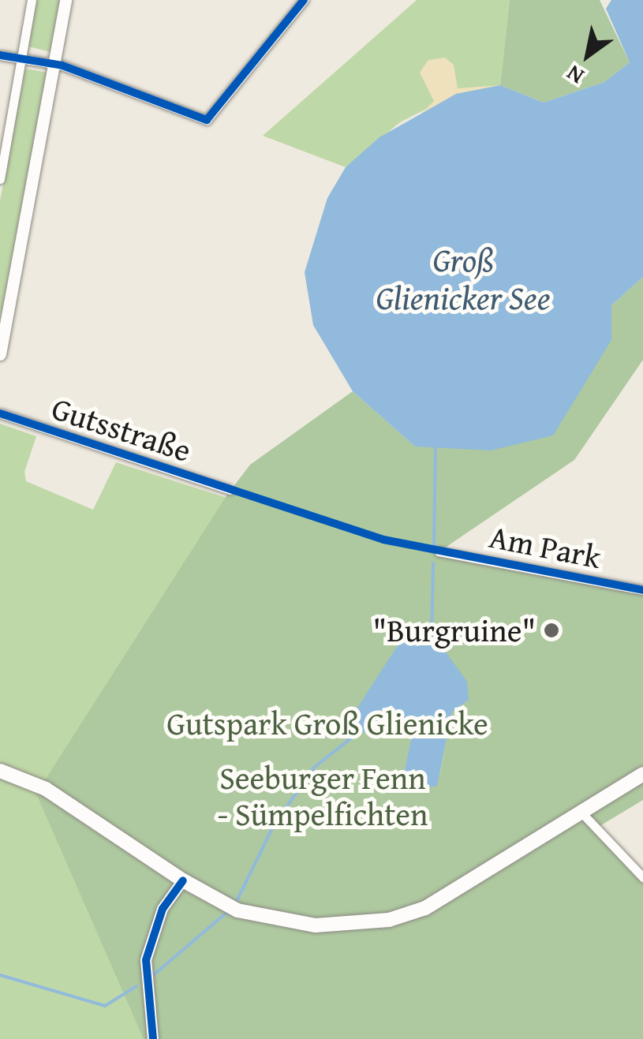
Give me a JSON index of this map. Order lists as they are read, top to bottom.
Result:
{
  "streets": {
    "street": ["Gutsstraße", "Am Park"]
  },
  "water": ["Groß Glienicker See"],
  "parks": ["Gutspark Groß Glienicke", "Seeburger Fenn - Sümpelfichten"],
  "places": ["\"Burgruine\""],
  "north": "bottom left"
}
